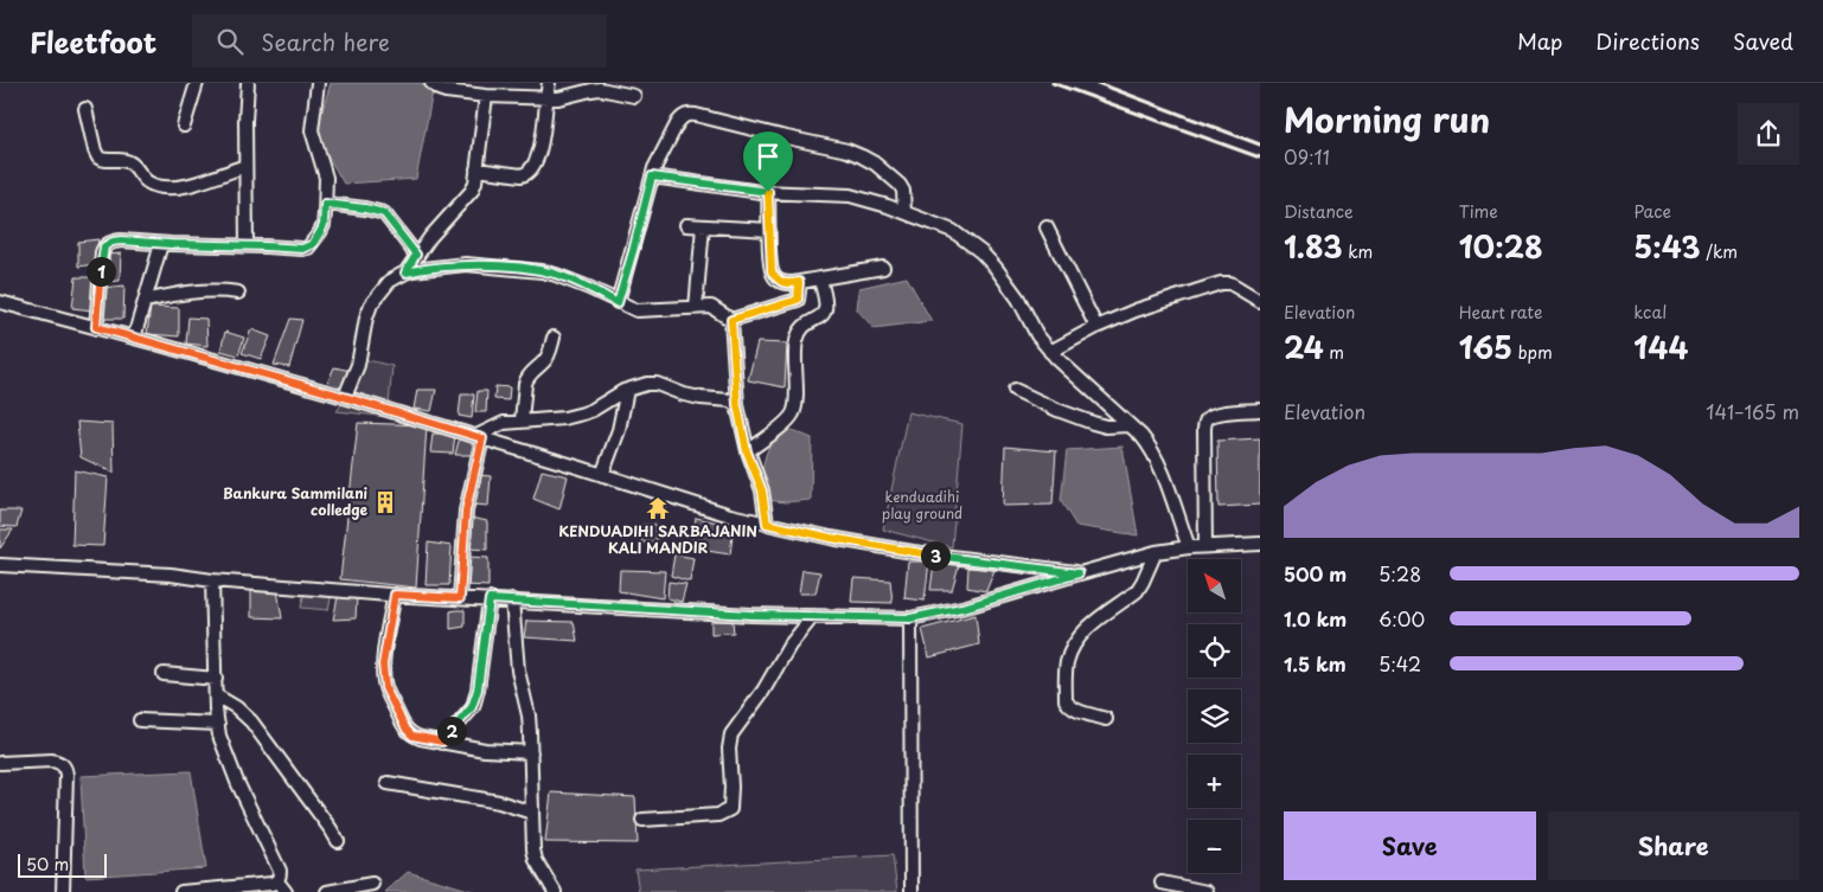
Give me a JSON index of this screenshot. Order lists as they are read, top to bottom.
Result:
{
  "parks": ["kenduadihi play ground"],
  "places": {
    "building": ["Bankura Sammilani colledge"],
    "temple": ["KENDUADIHI SARBAJANIN KALI MANDIR"]
  },
  "scale_bar": "50 m",
  "north": "top left",
  "page": {
    "header": "Fleetfoot",
    "search": "Search here",
    "nav": ["Map", "Directions", "Saved"],
    "heading": ["Morning run", "09:11"],
    "stats": [
      ["Distance", "1.83 km"],
      ["Time", "10:28"],
      ["Pace", "5:43 /km"],
      ["Elevation", "24 m"],
      ["Heart rate", "165 bpm"],
      ["kcal", "144"]
    ],
    "pins": ["1", "3", "2"],
    "chart": ["Elevation", "141–165 m"],
    "list": [
      {
        "name": "500 m",
        "note": "5:28"
      },
      {
        "name": "1.0 km",
        "note": "6:00"
      },
      {
        "name": "1.5 km",
        "note": "5:42"
      }
    ],
    "map_buttons": ["+", "−"],
    "buttons": ["Save", "Share"],
    "scale": "50 m"
  }
}
